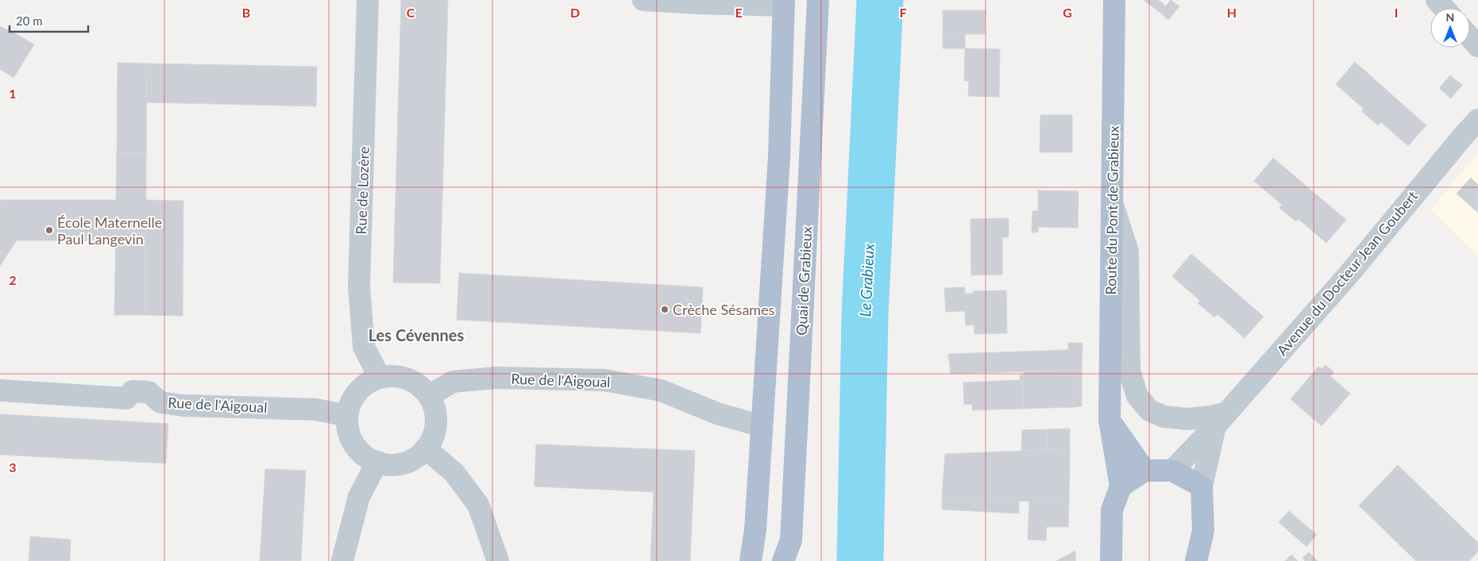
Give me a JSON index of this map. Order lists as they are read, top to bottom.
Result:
{
  "streets": {
    "main road": ["Route du Pont de Grabieux", "Quai de Grabieux"],
    "street": ["Rue de Lozère", "Avenue du Docteur Jean Goubert", "Rue de l'Aigoual"]
  },
  "crossings": [
    ["Rue de Lozère", "Rue de l'Aigoual"]
  ],
  "districts": ["Les Cévennes"],
  "water": ["Le Grabieux"],
  "places": ["École Maternelle Paul Langevin", "Crèche Sésames"],
  "scale_bar": "20 m",
  "north": "top",
  "grid": {
    "columns": [
      "B",
      "C",
      "D",
      "E",
      "F",
      "G",
      "H",
      "I"
    ],
    "rows": ["1", "2", "3"]
  }
}
